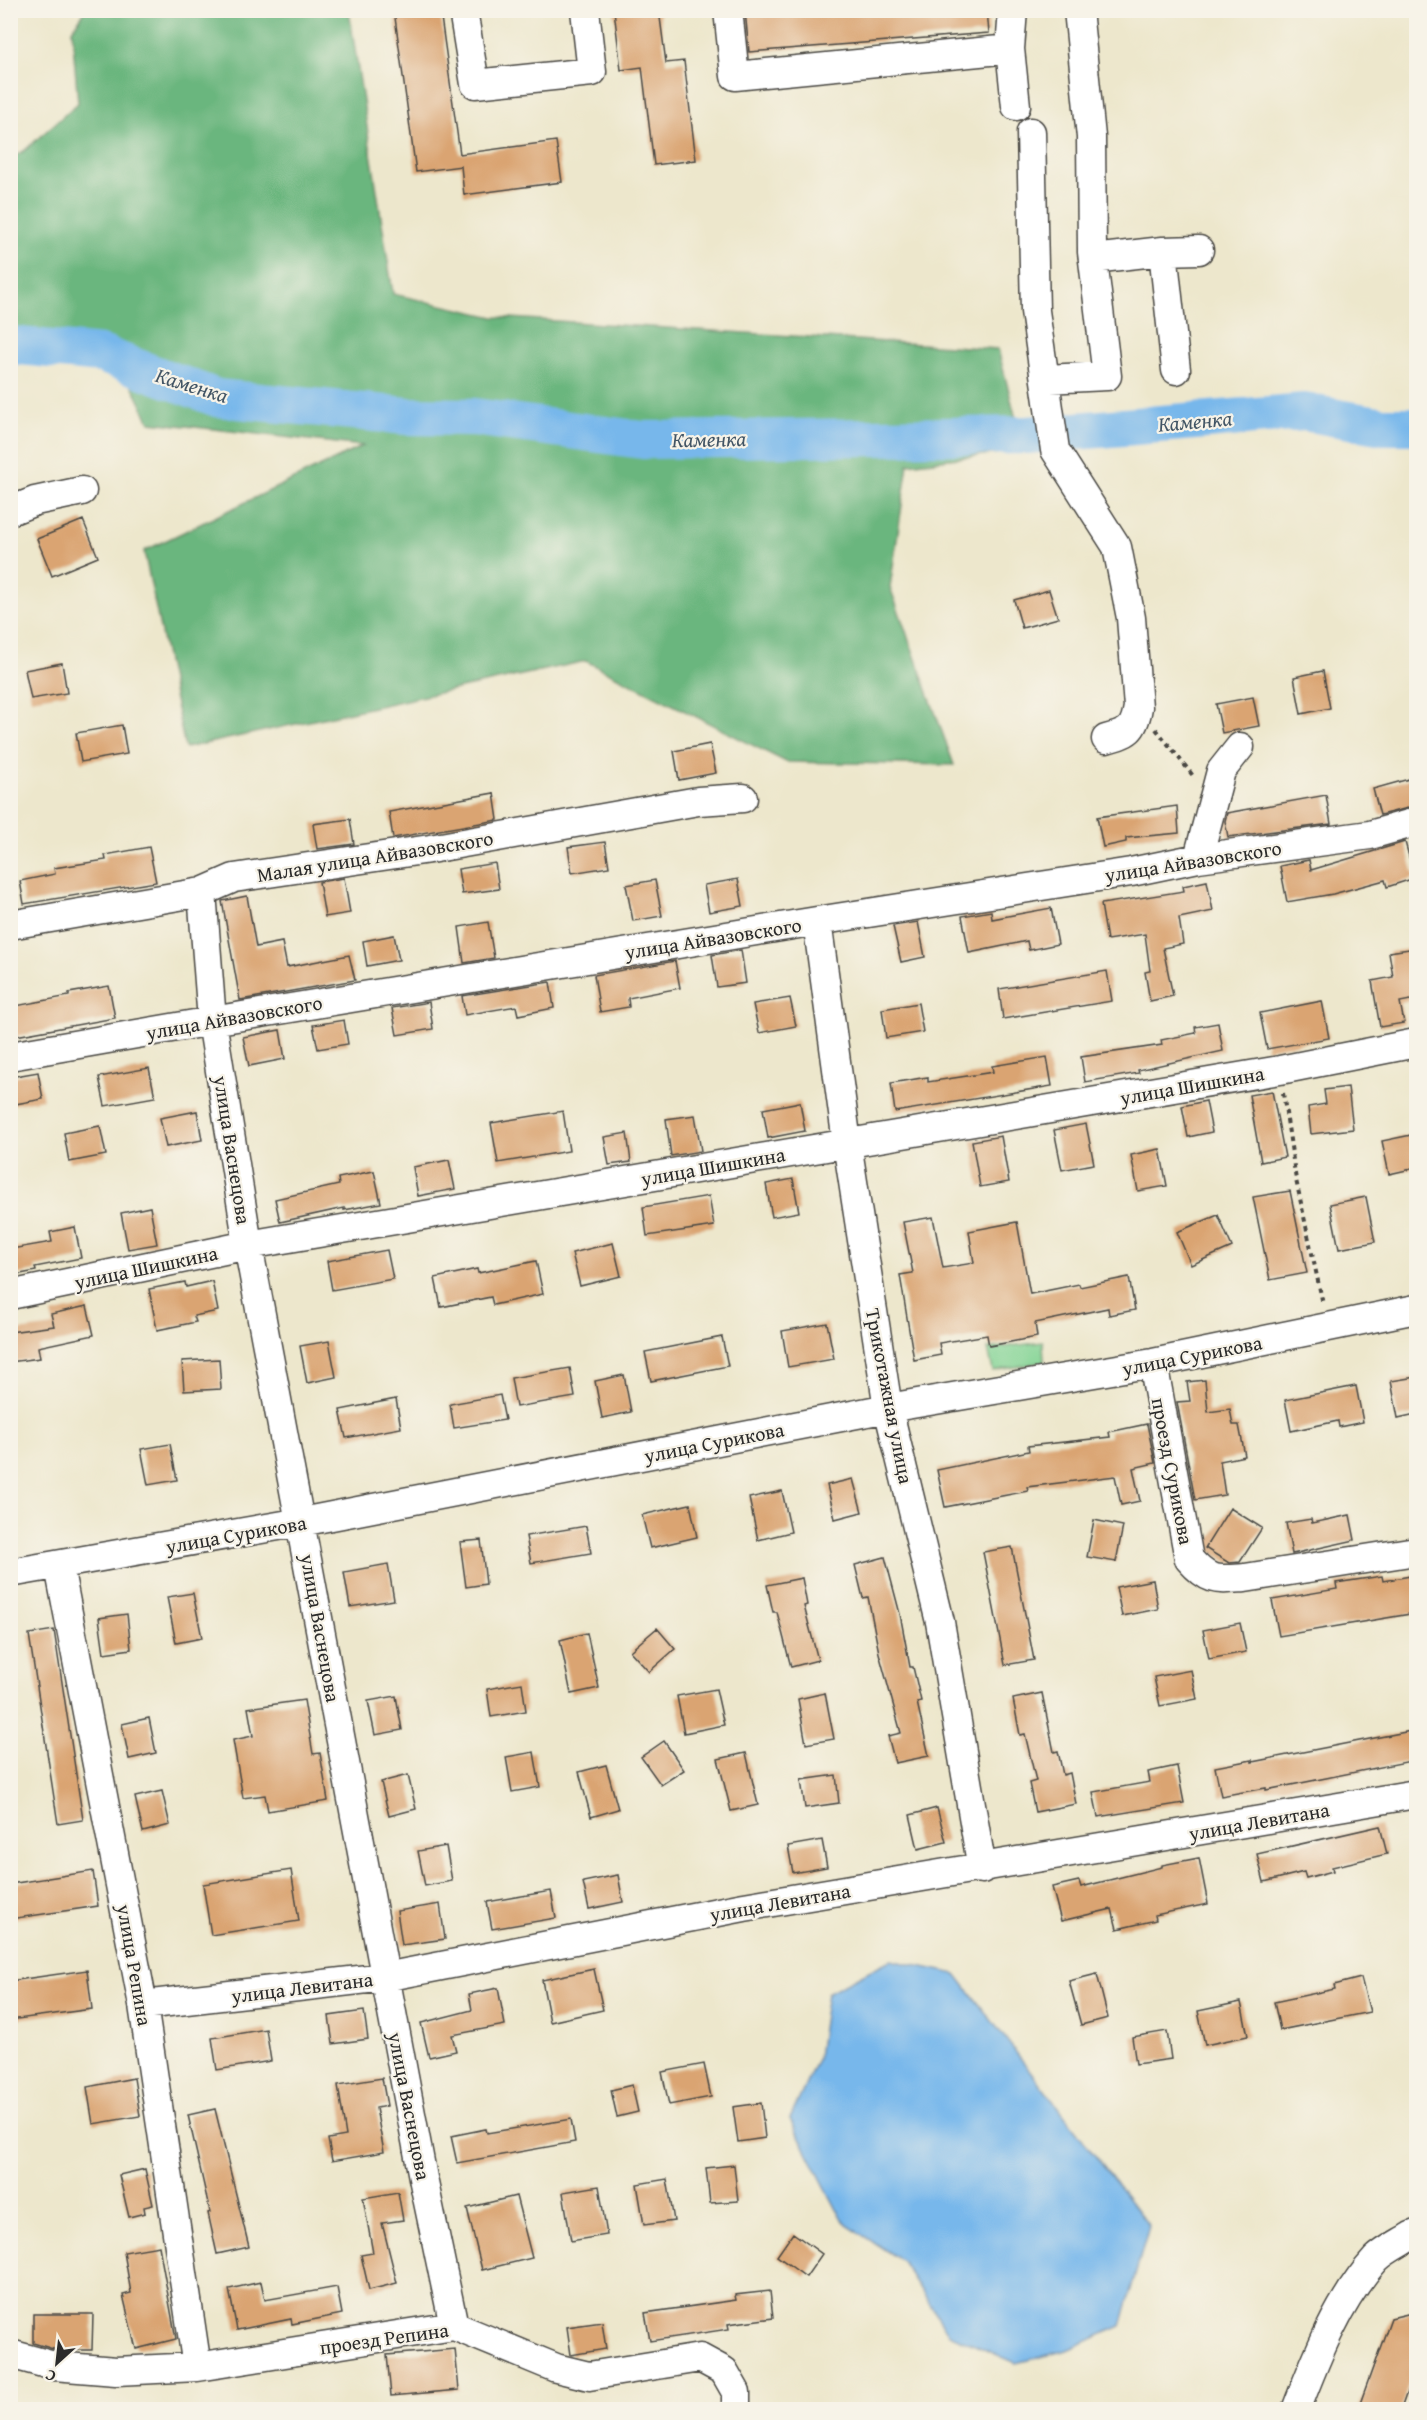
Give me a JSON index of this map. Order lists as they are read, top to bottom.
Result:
{
  "streets": {
    "street": [
      "Малая улица Айвазовского",
      "улица Айвазовского",
      "улица Шишкина",
      "улица Васнецова",
      "улица Сурикова",
      "Трикотажная улица",
      "проезд Сурикова",
      "улица Левитана",
      "улица Репина",
      "проезд Репина"
    ]
  },
  "crossings": [
    ["Малая улица Айвазовского", "улица Васнецова"],
    ["улица Айвазовского", "улица Васнецова"],
    ["улица Айвазовского", "Трикотажная улица"],
    ["улица Шишкина", "улица Васнецова"],
    ["улица Шишкина", "Трикотажная улица"],
    ["улица Васнецова", "улица Сурикова"],
    ["улица Васнецова", "улица Левитана"],
    ["улица Васнецова", "проезд Репина"],
    ["улица Сурикова", "Трикотажная улица"],
    ["улица Сурикова", "проезд Сурикова"],
    ["улица Сурикова", "улица Репина"],
    ["Трикотажная улица", "улица Левитана"],
    ["улица Левитана", "улица Репина"],
    ["улица Репина", "проезд Репина"]
  ],
  "water": ["Каменка"],
  "north": "bottom left"
}
